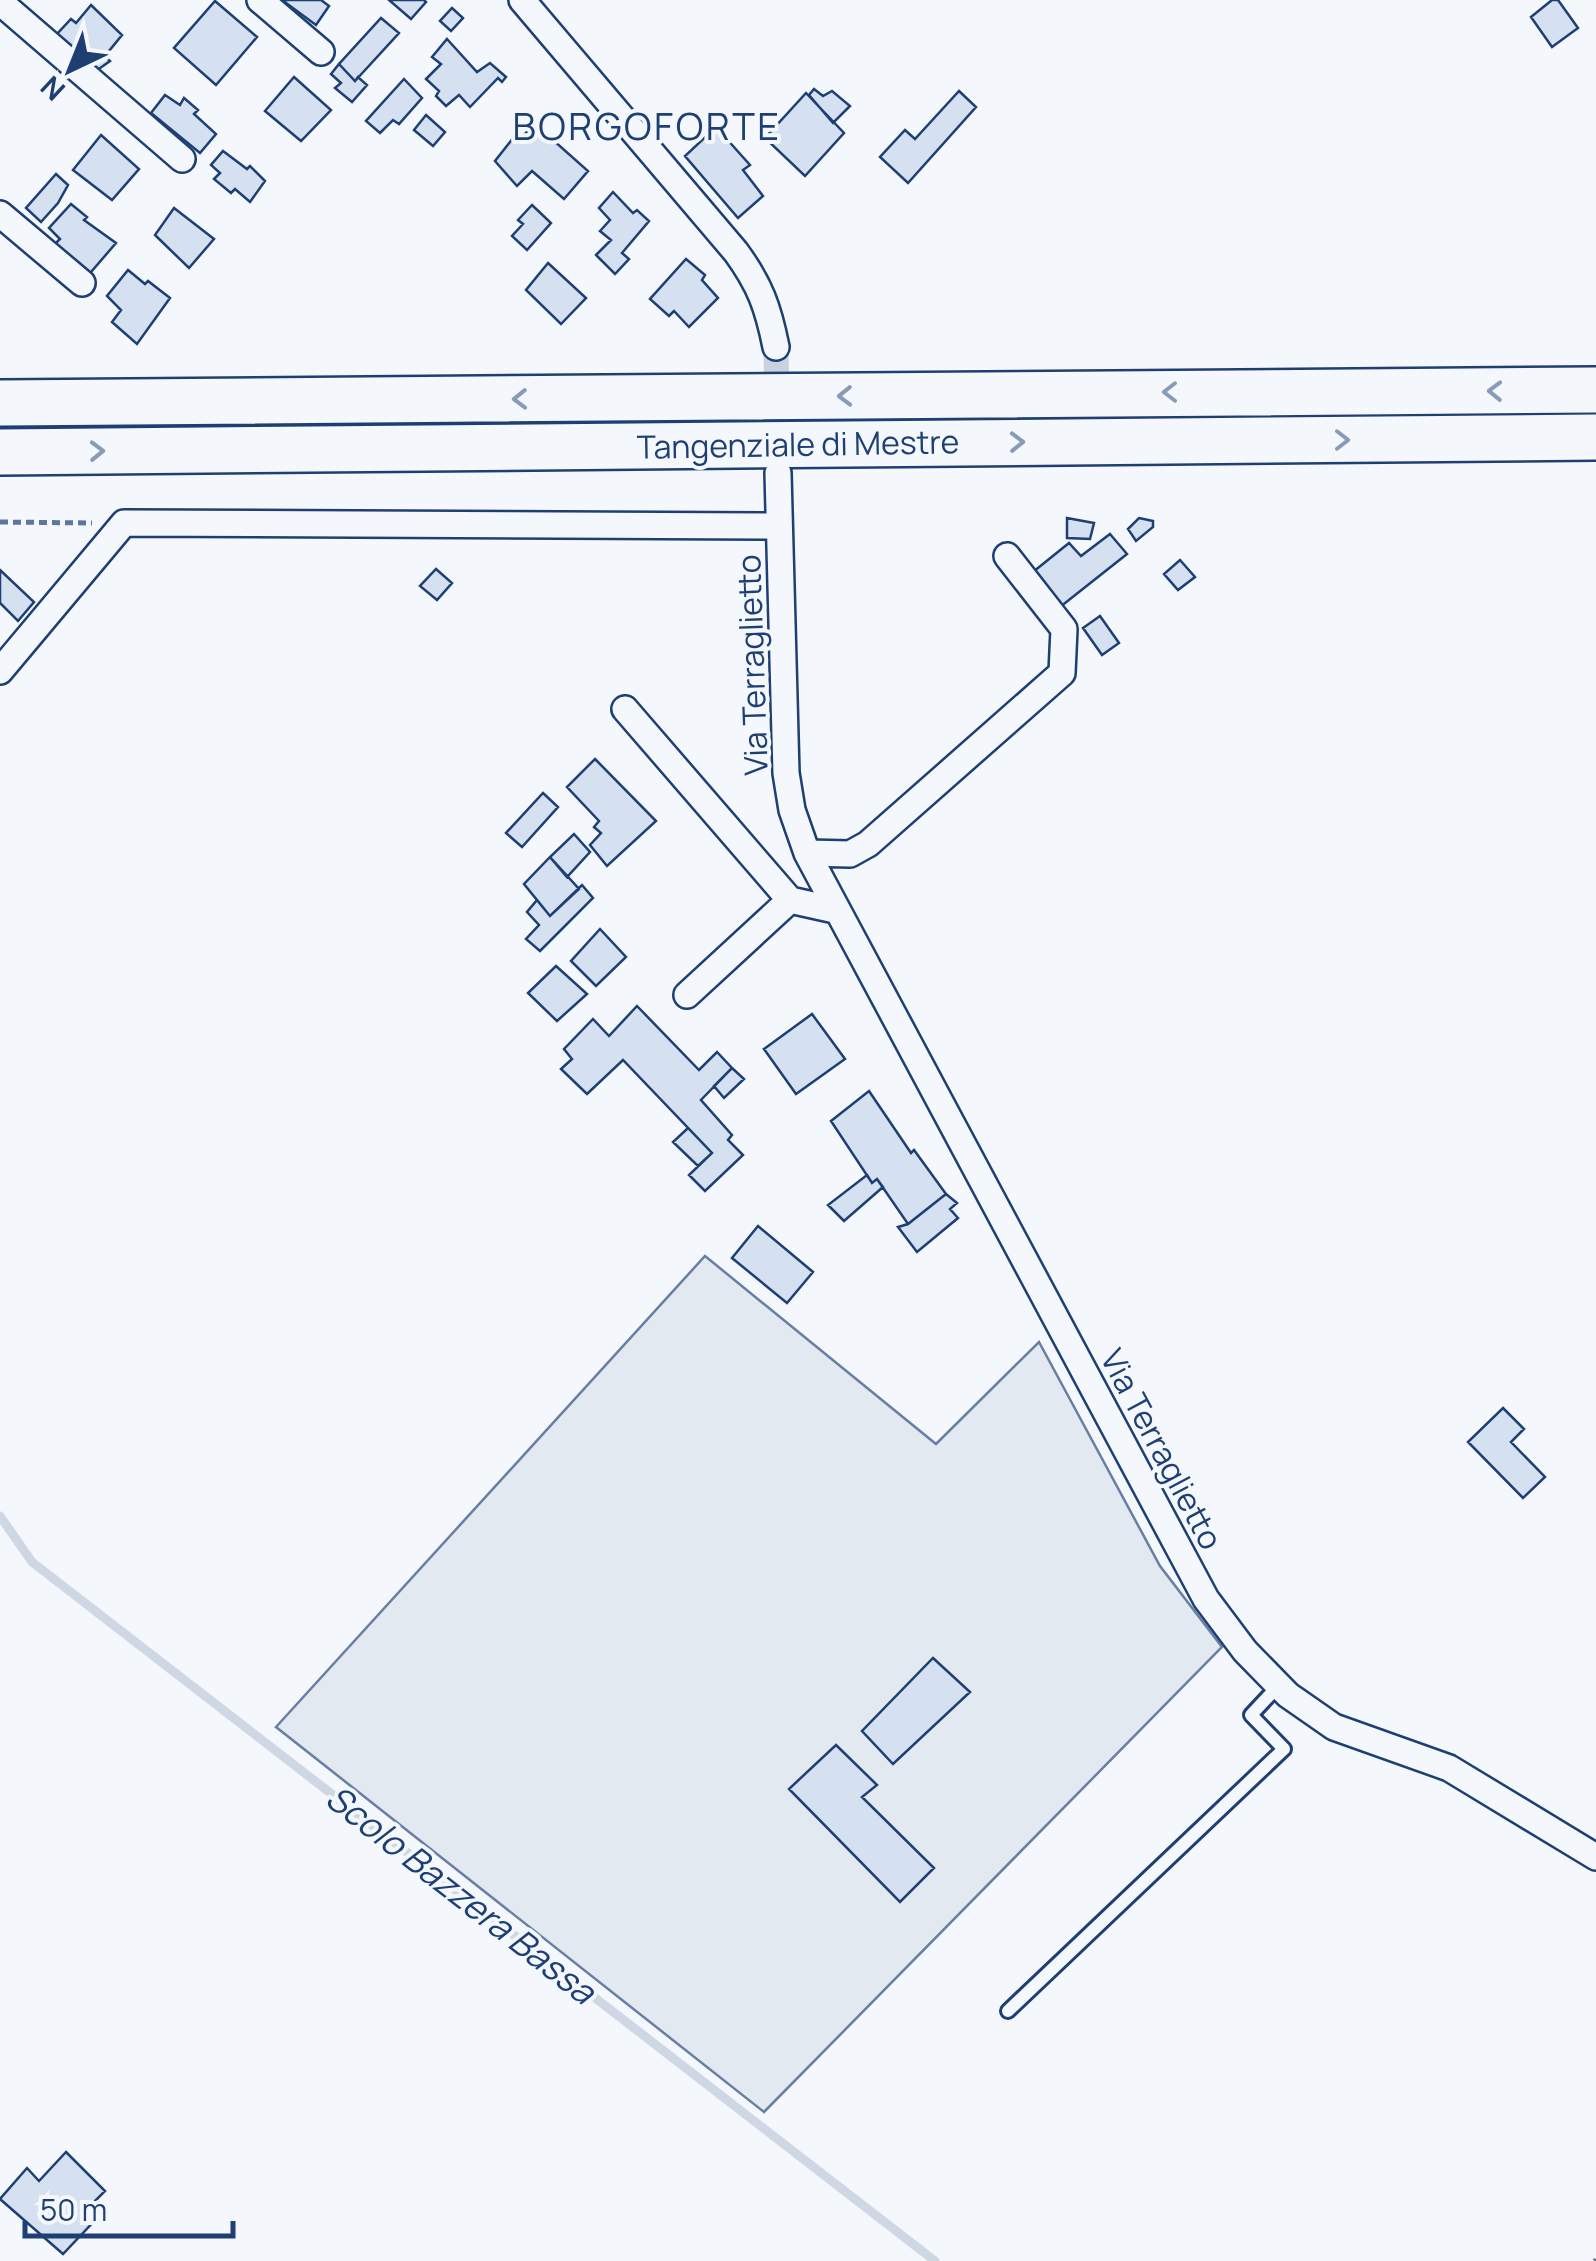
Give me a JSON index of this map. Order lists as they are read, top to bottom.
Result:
{
  "streets": {
    "highway": ["Tangenziale di Mestre"],
    "street": ["Via Terraglietto"]
  },
  "districts": ["BORGOFORTE"],
  "water": ["Scolo Bazzera Bassa"],
  "scale_bar": "50 m",
  "north": "bottom left"
}
